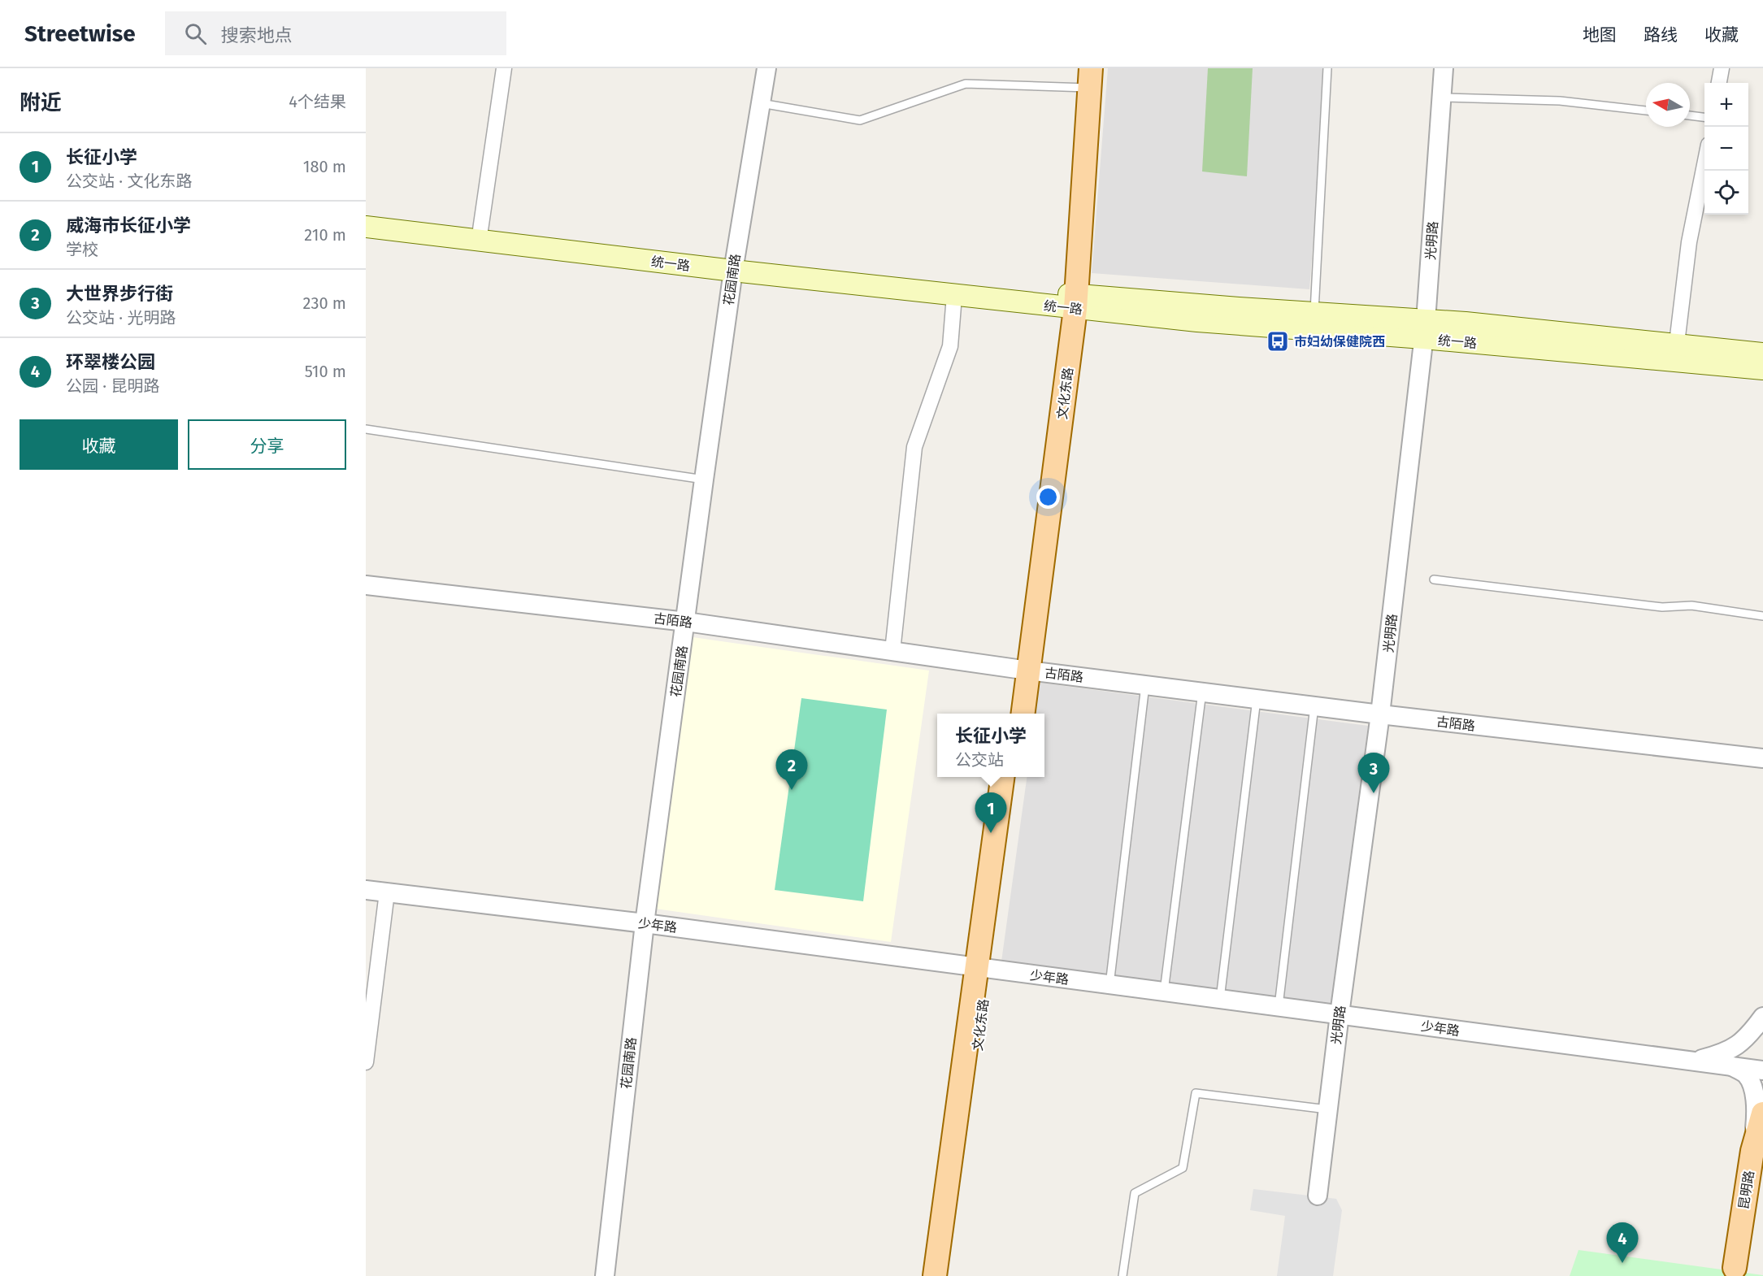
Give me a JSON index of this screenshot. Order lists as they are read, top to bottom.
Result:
{
  "streets": {
    "main road": ["统一路", "文化东路", "昆明路"],
    "street": [
      "光明路",
      "花园南路",
      "古陌路",
      "少年路"
    ]
  },
  "crossings": [
    ["光明路", "统一路"],
    ["光明路", "古陌路"],
    ["光明路", "少年路"],
    ["统一路", "花园南路"],
    ["统一路", "文化东路"],
    ["花园南路", "古陌路"],
    ["花园南路", "少年路"],
    ["文化东路", "古陌路"],
    ["文化东路", "少年路"]
  ],
  "places": {
    "bus stop": ["市妇幼保健院西"]
  },
  "north": "left",
  "page": {
    "header": "Streetwise",
    "search": "搜索地点",
    "nav": ["地图", "路线", "收藏"],
    "heading": ["附近", "4个结果"],
    "map_buttons": ["+", "−"],
    "list": [
      {
        "mark": "1",
        "name": "长征小学",
        "note": "公交站 · 文化东路",
        "value": "180 m"
      },
      {
        "mark": "2",
        "name": "威海市长征小学",
        "note": "学校",
        "value": "210 m"
      },
      {
        "mark": "3",
        "name": "大世界步行街",
        "note": "公交站 · 光明路",
        "value": "230 m"
      },
      {
        "mark": "4",
        "name": "环翠楼公园",
        "note": "公园 · 昆明路",
        "value": "510 m"
      }
    ],
    "buttons": ["收藏", "分享"],
    "popup": ["长征小学", "公交站"],
    "pins": [
      "2",
      "3",
      "1",
      "4"
    ]
  }
}
